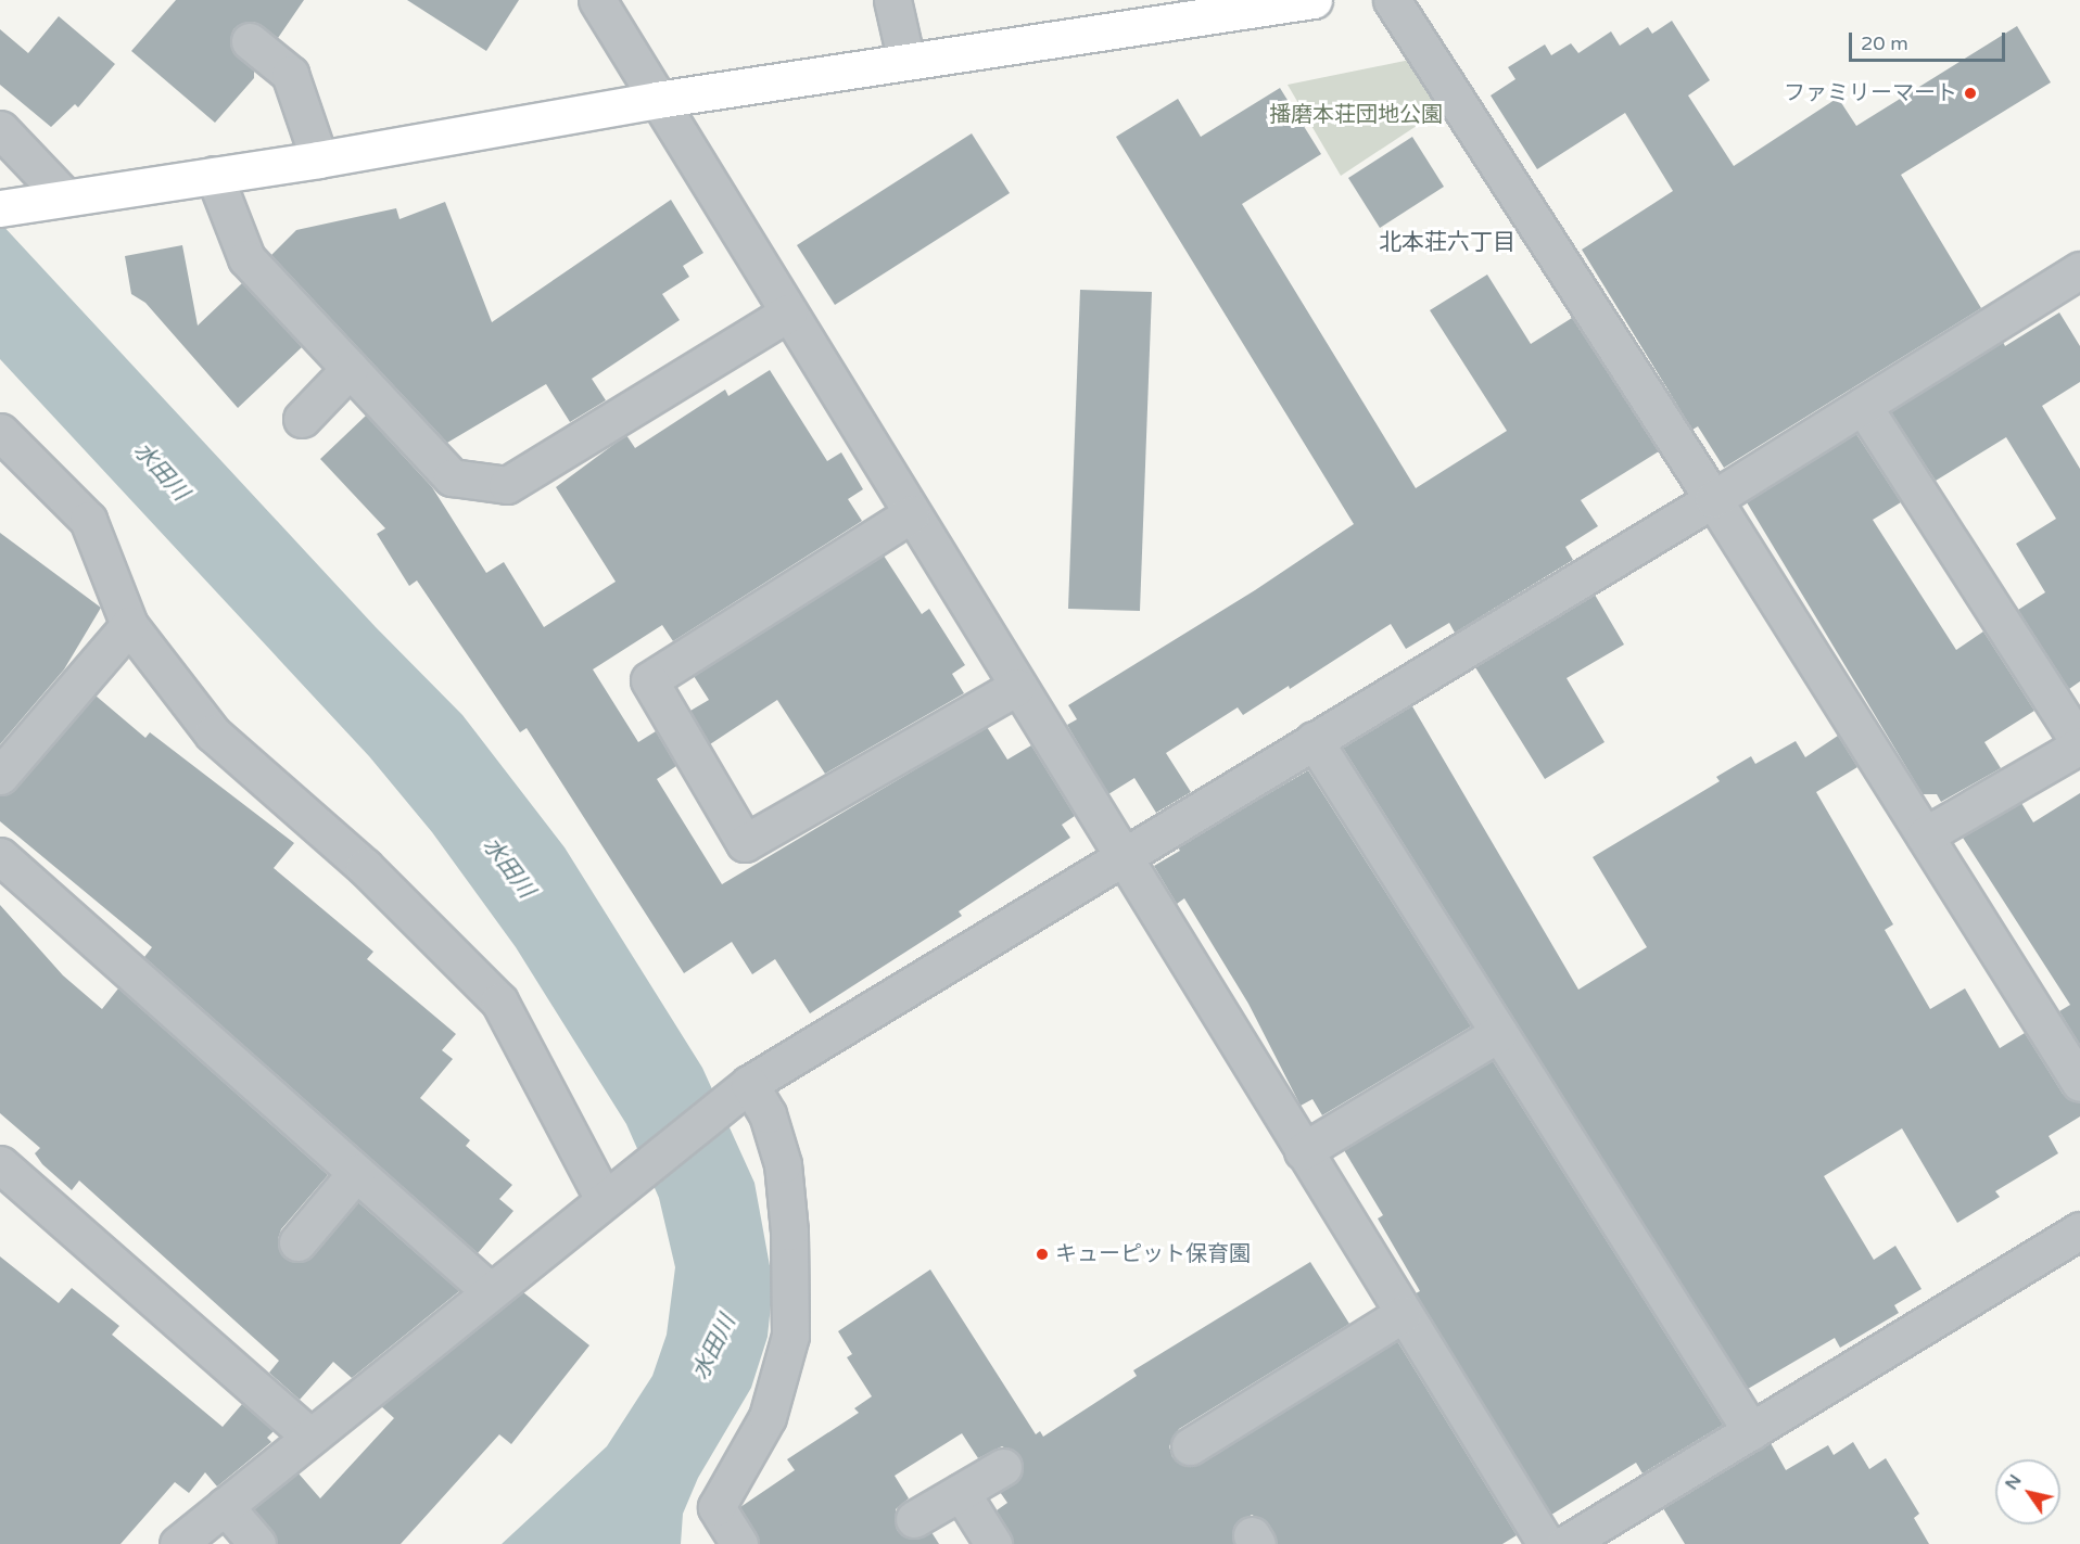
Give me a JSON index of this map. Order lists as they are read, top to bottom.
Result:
{
  "districts": ["北本荘六丁目"],
  "water": ["水田川"],
  "parks": ["播磨本荘団地公園"],
  "places": ["ファミリーマート", "キューピット保育園"],
  "scale_bar": "20 m",
  "north": "top left"
}
